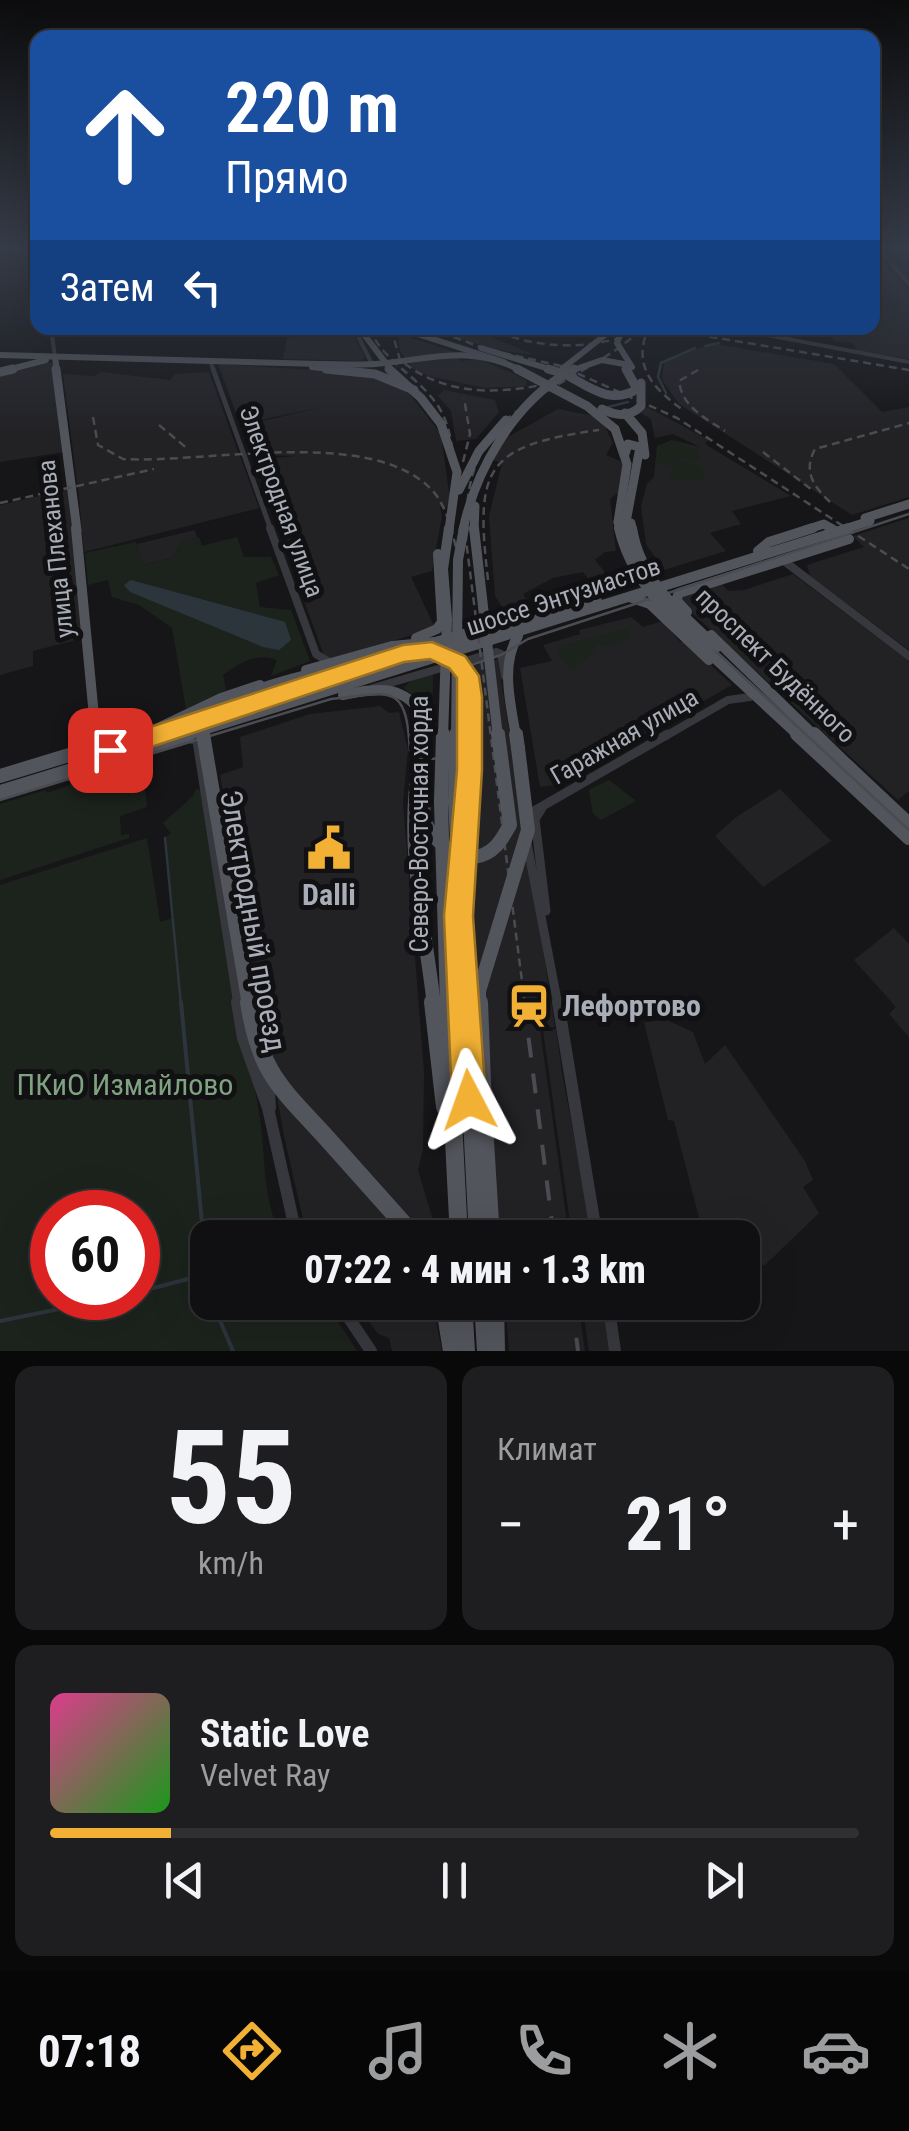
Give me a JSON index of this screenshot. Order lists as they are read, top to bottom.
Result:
{
  "streets": {
    "main road": [
      "улица Плеханова",
      "шоссе Энтузиастов",
      "проспект Будённого",
      "Северо-Восточная хорда"
    ],
    "street": ["Электродная улица", "Гаражная улица", "Электродный проезд"]
  },
  "crossings": [
    ["улица Плеханова", "шоссе Энтузиастов"],
    ["шоссе Энтузиастов", "проспект Будённого"],
    ["шоссе Энтузиастов", "Электродный проезд"],
    ["проспект Будённого", "Гаражная улица"]
  ],
  "parks": ["ПКиО Измайлово"],
  "places": {
    "public building": ["Dalli"],
    "station": ["Лефортово"]
  },
  "page": {
    "turn": ["220 m", "Прямо"],
    "then": "Затем",
    "limit": "60",
    "trip": "07:22 · 4 мин · 1.3 km",
    "tile": [
      ["55", "km/h"],
      "Климат"
    ],
    "heat": ["−", "21°", "+"],
    "song": ["Static Love", "Velvet Ray"],
    "tabs": "07:18"
  }
}
